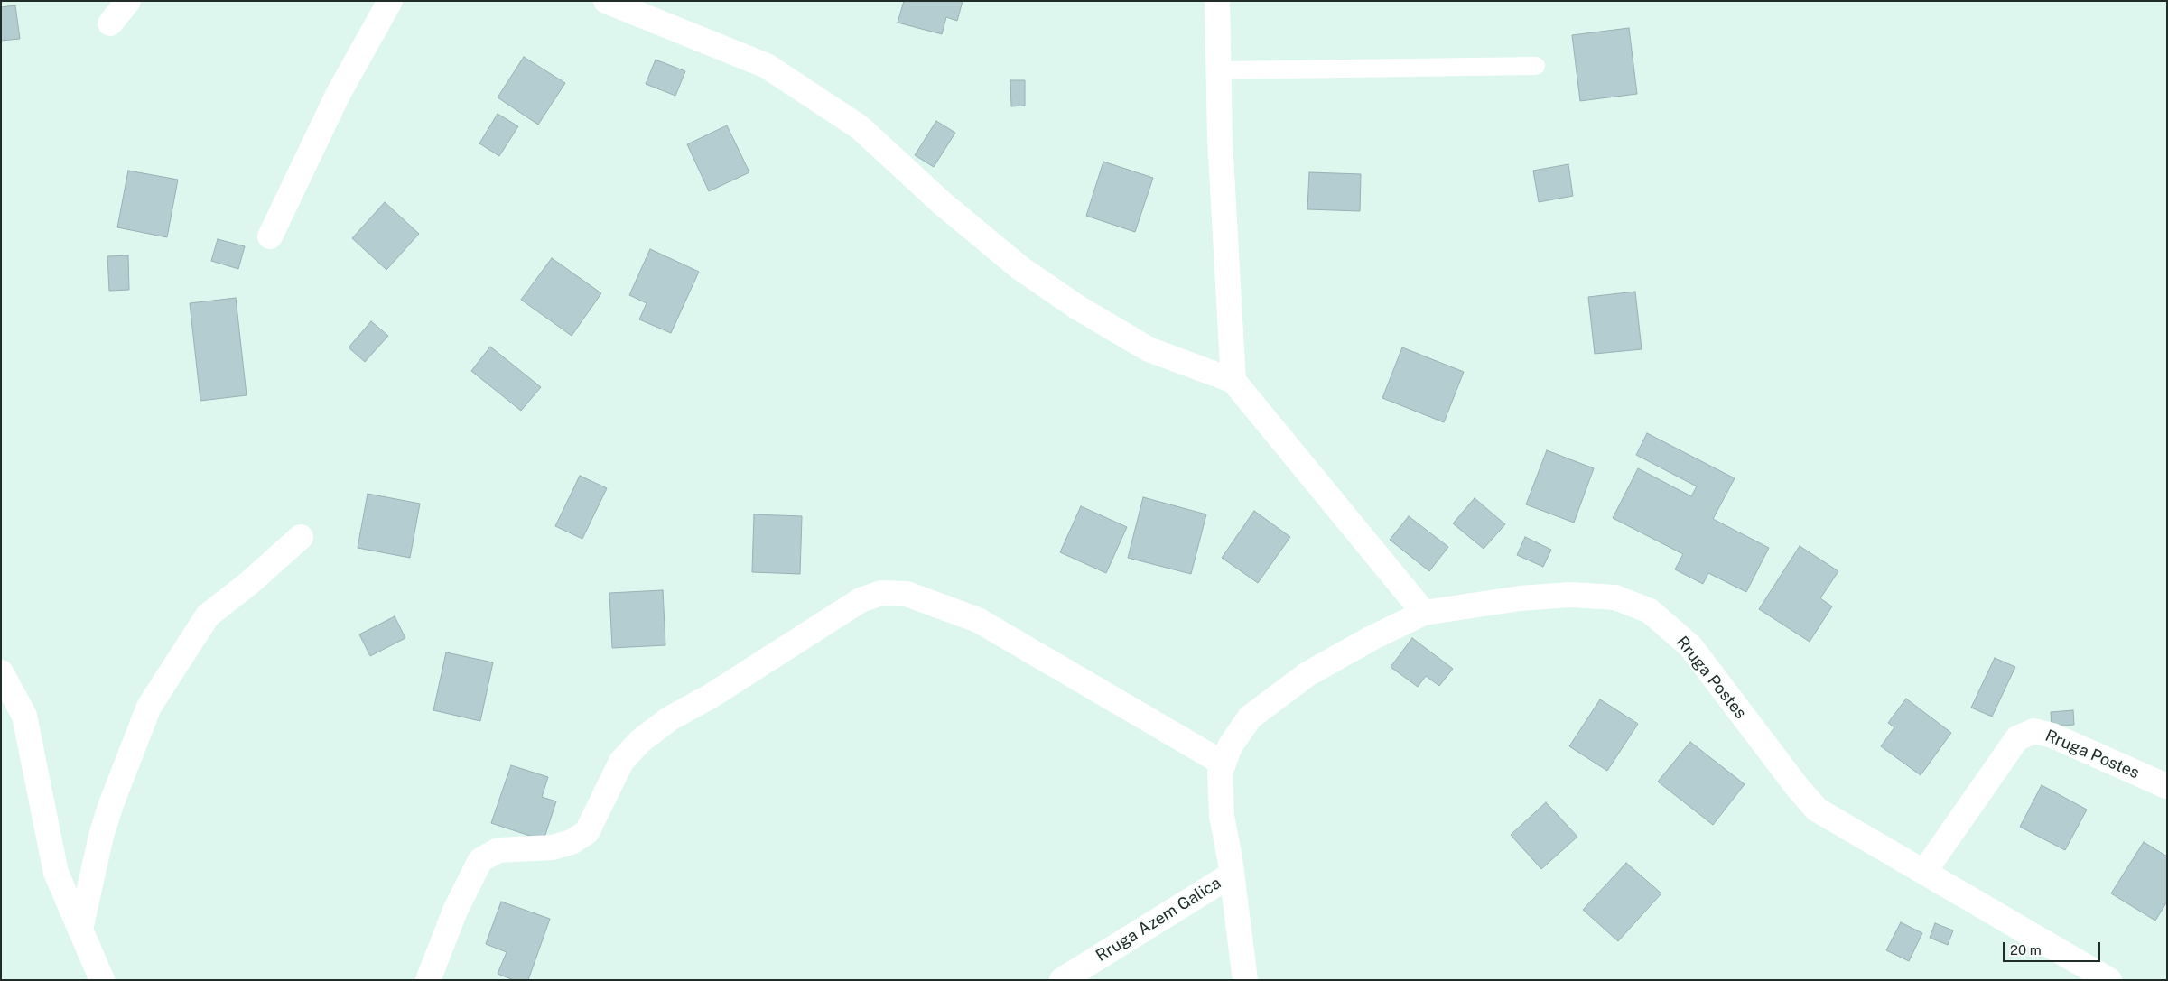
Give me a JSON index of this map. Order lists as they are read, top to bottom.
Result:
{
  "streets": {
    "street": ["Rruga Postes", "Rruga Azem Galica"]
  },
  "crossings": [
    ["Rruga Postes", "Rruga Azem Galica"]
  ],
  "scale_bar": "20 m"
}
